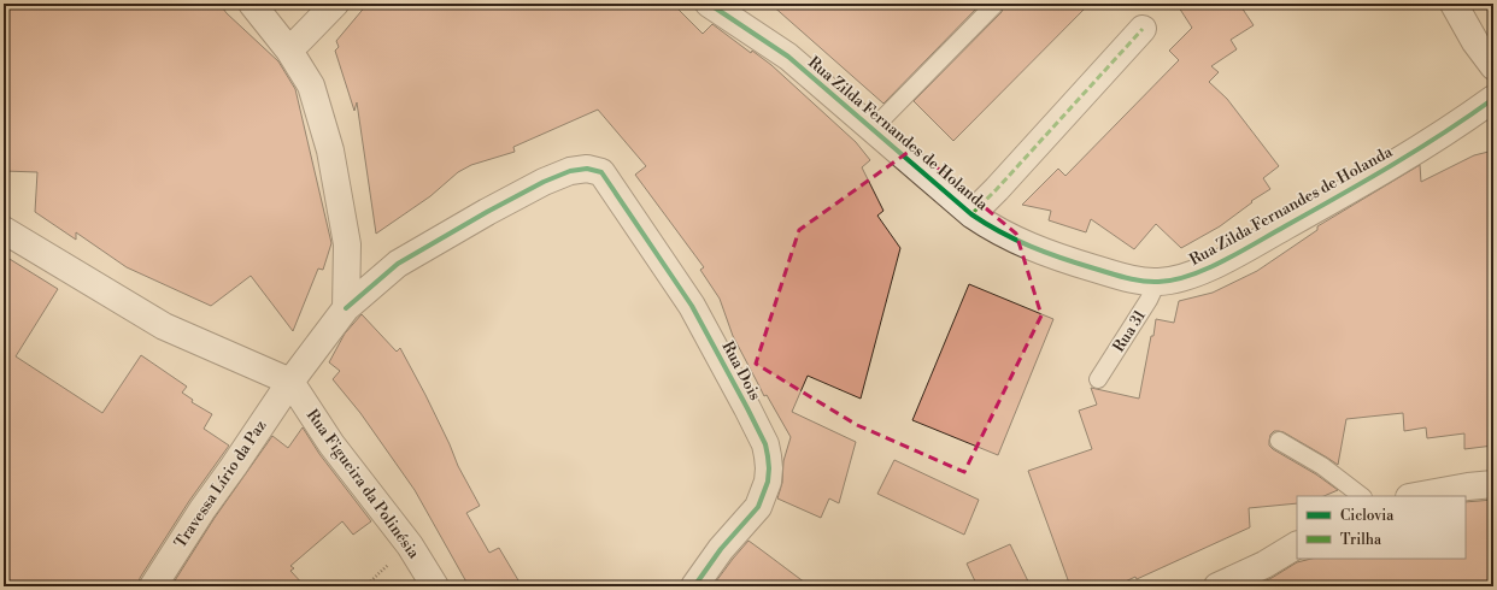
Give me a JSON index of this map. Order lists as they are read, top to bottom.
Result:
{
  "streets": {
    "street": [
      "Rua Zilda Fernandes de Holanda",
      "Rua Dois",
      "Travessa Lírio da Paz",
      "Rua Figueira da Polinésia"
    ],
    "lane": ["Rua 31"]
  },
  "crossings": [
    ["Rua Zilda Fernandes de Holanda", "Rua 31"],
    ["Rua Dois", "Travessa Lírio da Paz"],
    ["Travessa Lírio da Paz", "Rua Figueira da Polinésia"]
  ],
  "legend": ["Ciclovia", "Trilha"]
}
